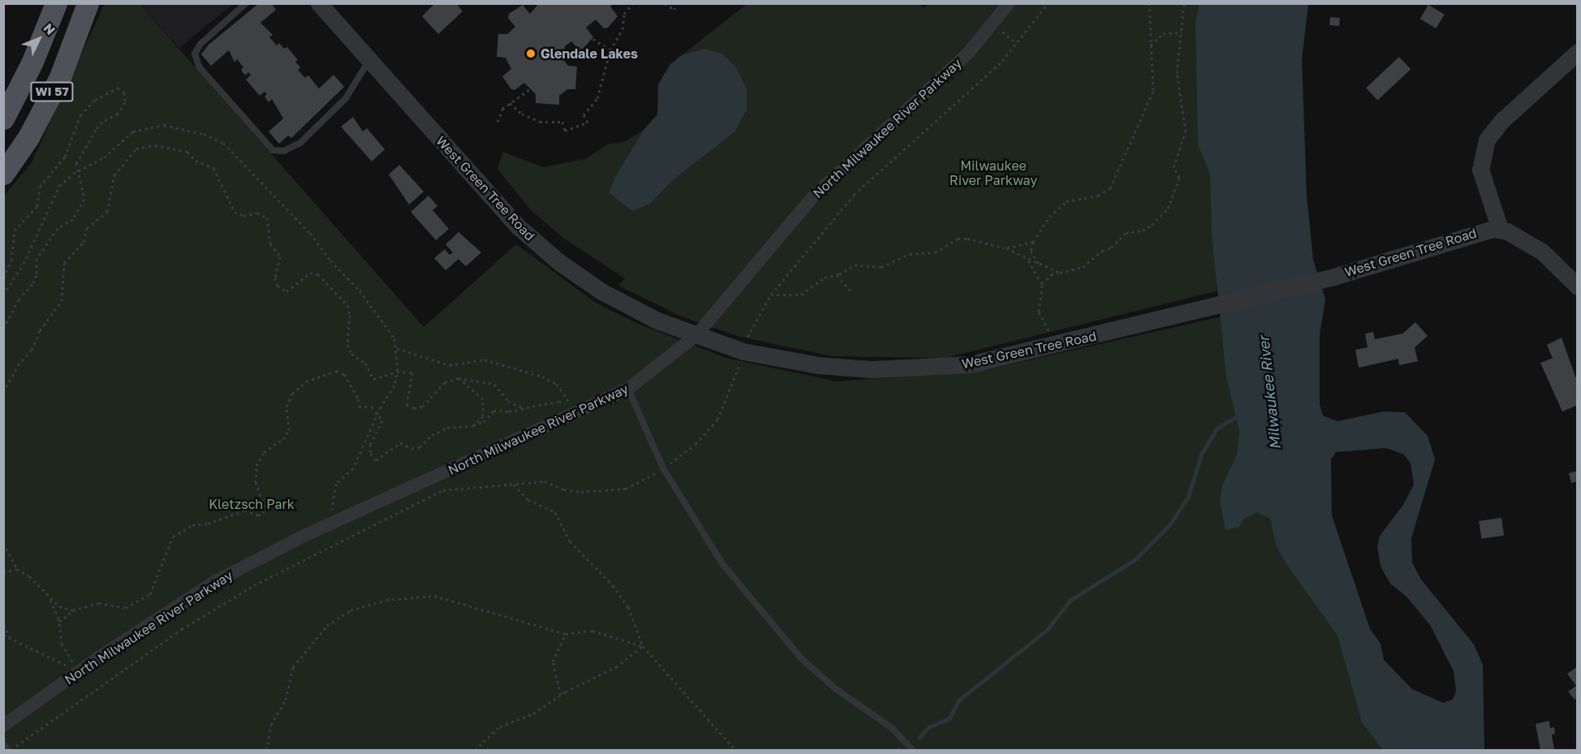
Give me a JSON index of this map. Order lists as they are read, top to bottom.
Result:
{
  "streets": {
    "main road": ["WI 57"],
    "street": ["North Milwaukee River Parkway", "West Green Tree Road"]
  },
  "crossings": [
    ["North Milwaukee River Parkway", "West Green Tree Road"]
  ],
  "water": ["Milwaukee River"],
  "parks": ["Milwaukee River Parkway", "Kletzsch Park"],
  "places": ["Glendale Lakes"],
  "north": "top right"
}
